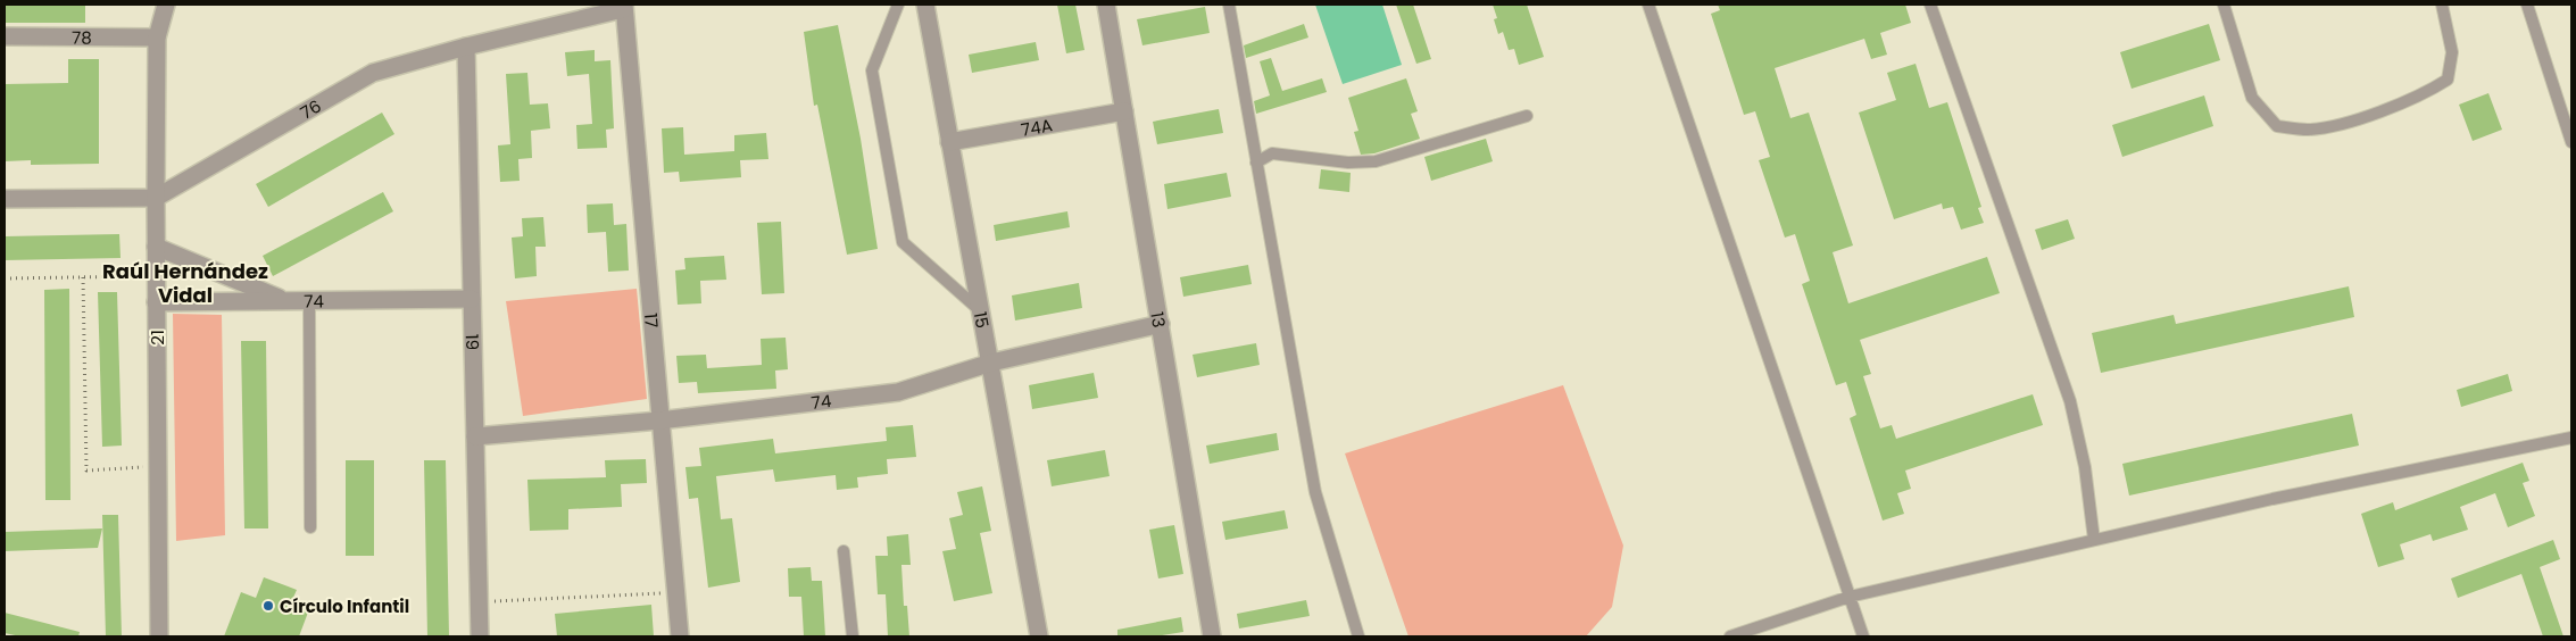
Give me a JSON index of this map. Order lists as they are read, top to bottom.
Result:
{
  "streets": {
    "street": [
      "78",
      "76",
      "74A",
      "74",
      "17",
      "15",
      "13",
      "21",
      "19"
    ]
  },
  "crossings": [
    ["78", "21"],
    ["76", "17"],
    ["76", "21"],
    ["76", "19"],
    ["74A", "15"],
    ["74A", "13"],
    ["74", "17"],
    ["74", "15"],
    ["74", "13"],
    ["74", "21"],
    ["74", "19"]
  ],
  "districts": ["Raúl Hernández Vidal"],
  "places": ["Círculo Infantil"]
}
